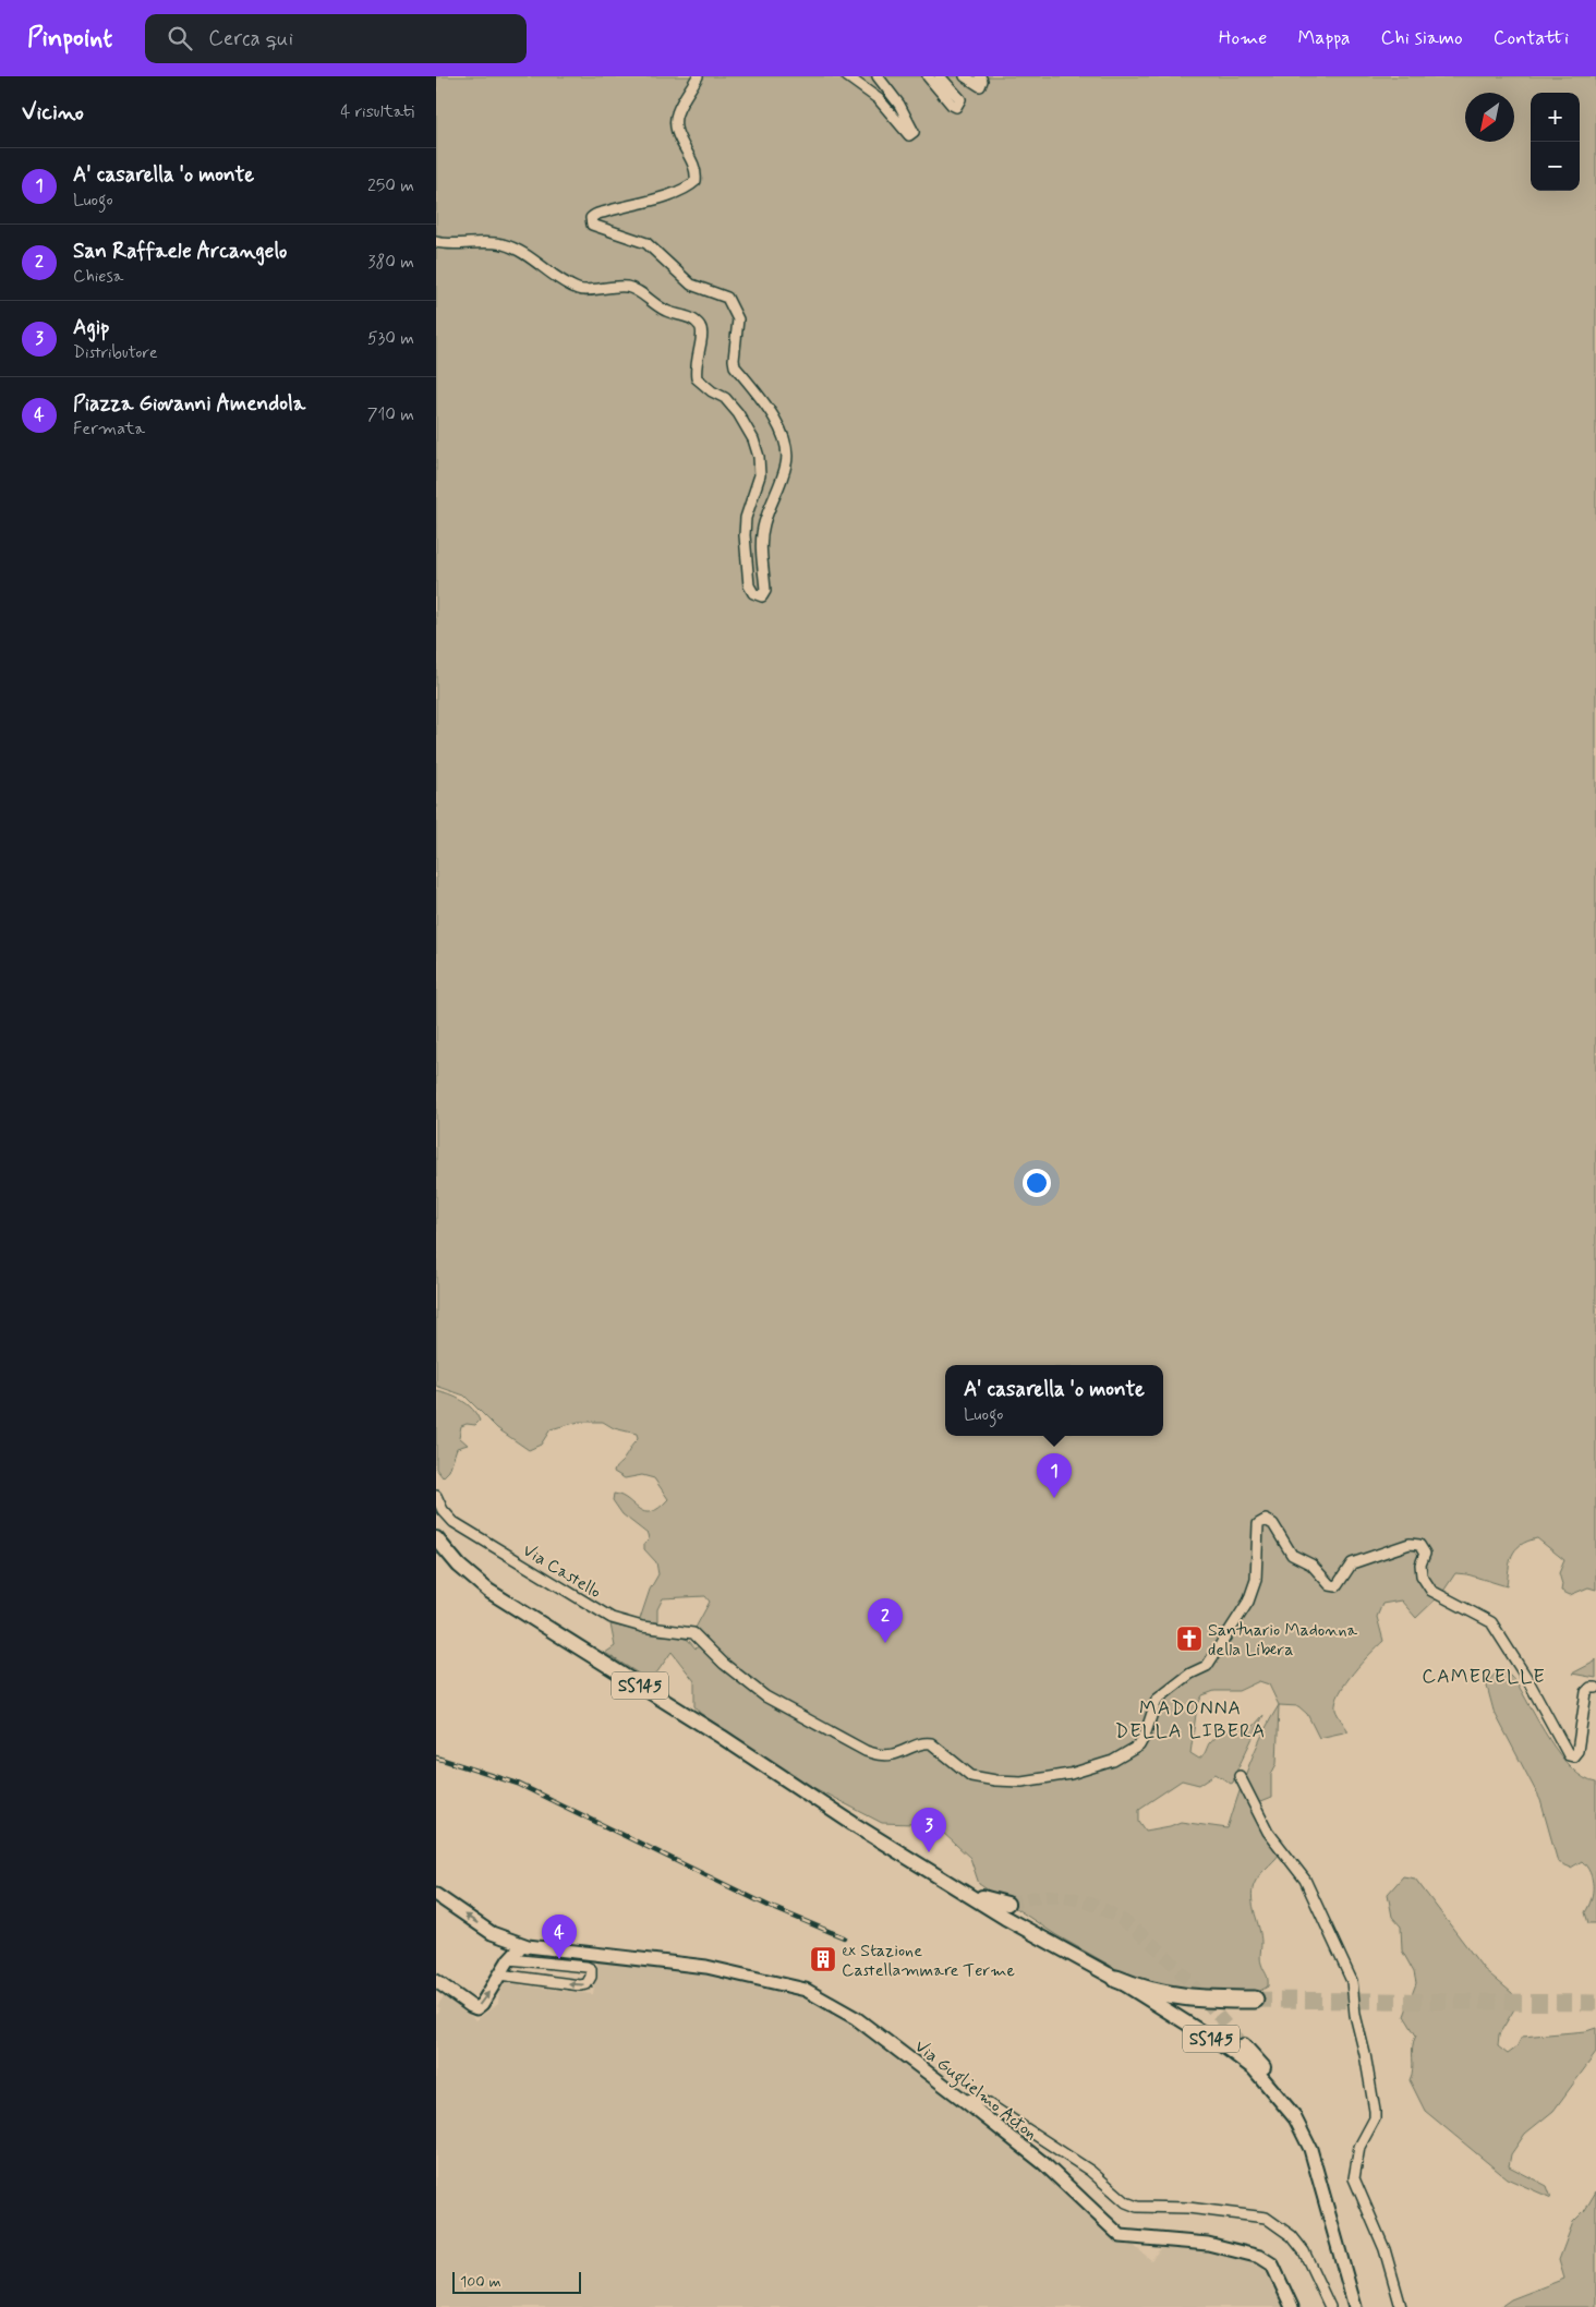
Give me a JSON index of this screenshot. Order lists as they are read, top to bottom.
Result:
{
  "streets": {
    "main road": ["SS145"],
    "street": ["Via Castello", "Via Guglielmo Acton"]
  },
  "districts": ["CAMERELLE", "MADONNA DELLA LIBERA"],
  "places": {
    "church": ["Santuario Madonna della Libera"],
    "building": ["ex Stazione Castellammare Terme"]
  },
  "scale_bar": "100 m",
  "north": "bottom left",
  "page": {
    "header": "Pinpoint",
    "search": "Cerca qui",
    "nav": [
      "Home",
      "Mappa",
      "Chi siamo",
      "Contatti"
    ],
    "heading": ["Vicino", "4 risultati"],
    "map_buttons": ["+", "−"],
    "list": [
      {
        "mark": "1",
        "name": "A' casarella 'o monte",
        "note": "Luogo",
        "value": "250 m"
      },
      {
        "mark": "2",
        "name": "San Raffaele Arcangelo",
        "note": "Chiesa",
        "value": "380 m"
      },
      {
        "mark": "3",
        "name": "Agip",
        "note": "Distributore",
        "value": "530 m"
      },
      {
        "mark": "4",
        "name": "Piazza Giovanni Amendola",
        "note": "Fermata",
        "value": "710 m"
      }
    ],
    "popup": ["A' casarella 'o monte", "Luogo"],
    "pins": [
      "1",
      "2",
      "3",
      "4"
    ],
    "scale": "100 m"
  }
}
